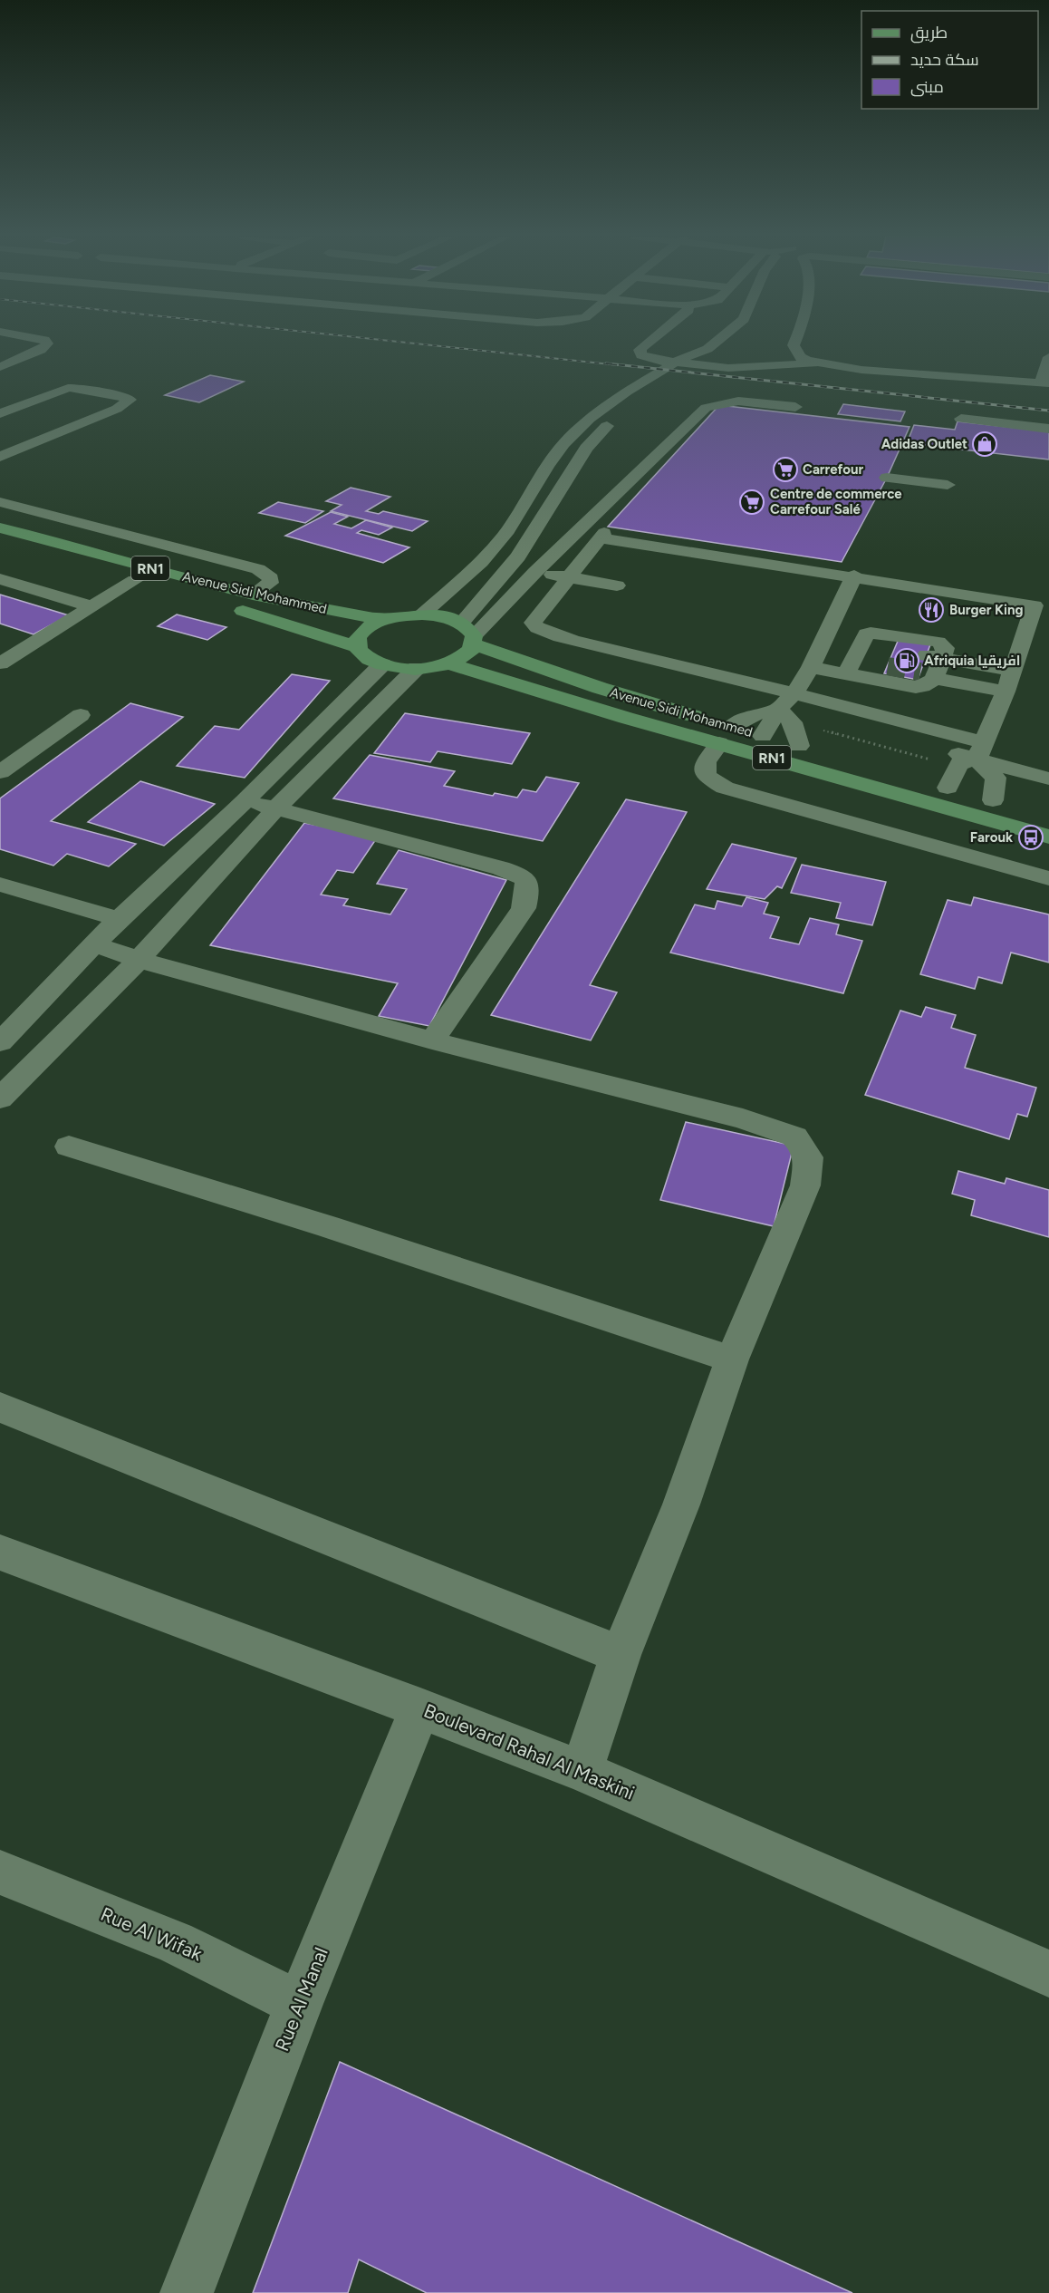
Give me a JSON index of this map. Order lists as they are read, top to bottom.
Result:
{
  "streets": {
    "main road": ["RN1", "Avenue Sidi Mohammed"],
    "street": ["Boulevard Rahal Al Maskini", "Rue Al Wifak", "Rue Al Manal"]
  },
  "crossings": [
    ["RN1", "Avenue Sidi Mohammed"],
    ["Boulevard Rahal Al Maskini", "Rue Al Manal"],
    ["Rue Al Wifak", "Rue Al Manal"]
  ],
  "places": {
    "shop": ["Adidas Outlet"],
    "supermarket": ["Carrefour", "Centre de commerce Carrefour Salé"],
    "restaurant": ["Burger King"],
    "fuel station": ["Afriquia افريقيا"],
    "bus stop": ["Farouk"]
  },
  "legend": ["طريق", "سكة حديد", "مبنى"]
}
